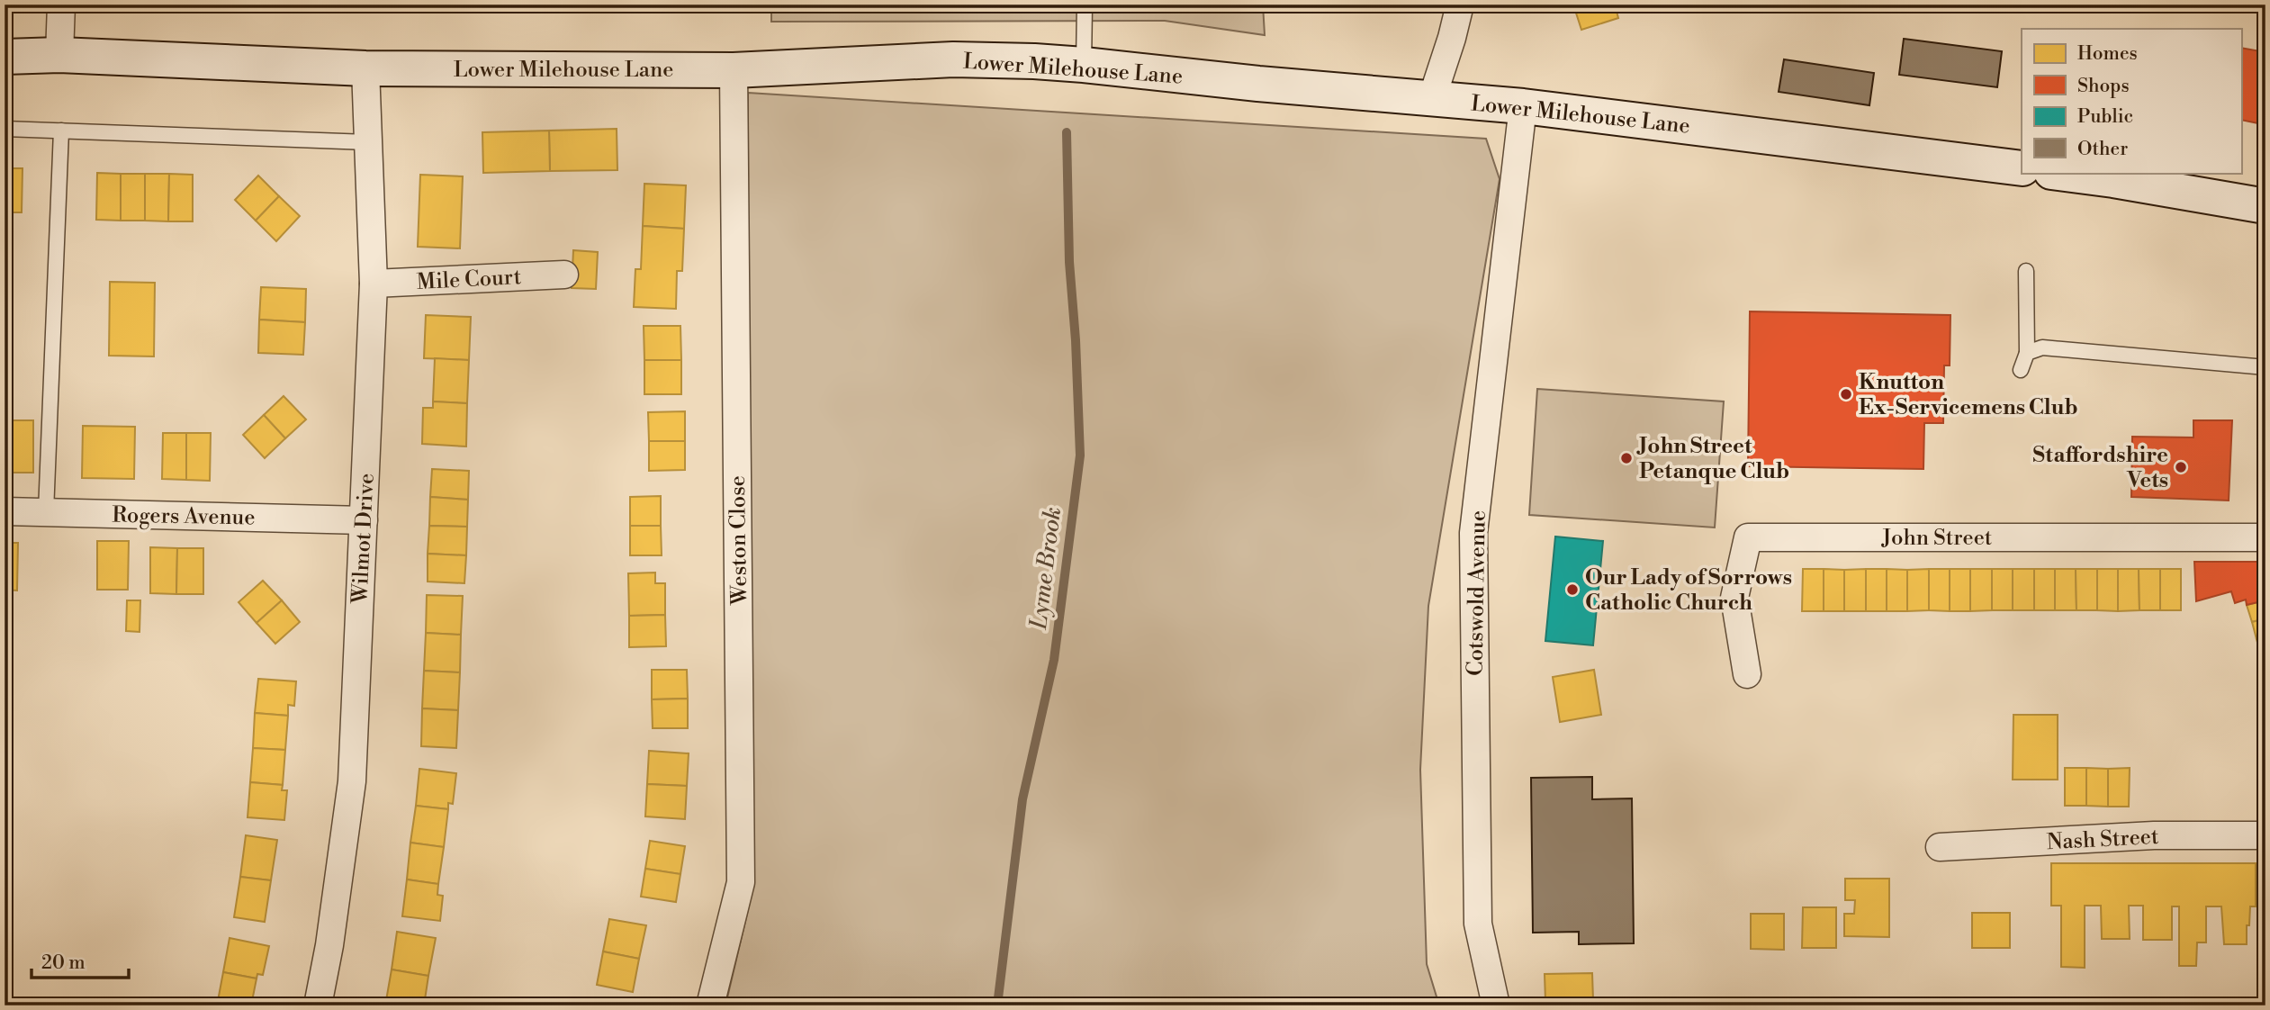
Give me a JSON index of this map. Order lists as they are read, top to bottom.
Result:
{
  "streets": {
    "main road": ["Lower Milehouse Lane"],
    "street": [
      "Mile Court",
      "Rogers Avenue",
      "John Street",
      "Wilmot Drive",
      "Weston Close",
      "Cotswold Avenue",
      "Nash Street"
    ]
  },
  "crossings": [
    ["Lower Milehouse Lane", "Wilmot Drive"],
    ["Lower Milehouse Lane", "Weston Close"],
    ["Lower Milehouse Lane", "Cotswold Avenue"],
    ["Mile Court", "Wilmot Drive"],
    ["Rogers Avenue", "Wilmot Drive"]
  ],
  "water": ["Lyme Brook"],
  "places": [
    "Knutton Ex-Servicemens Club",
    "John Street Petanque Club",
    "Staffordshire Vets",
    "Our Lady of Sorrows Catholic Church"
  ],
  "legend": [
    "Homes",
    "Shops",
    "Public",
    "Other"
  ],
  "scale_bar": "20 m"
}
